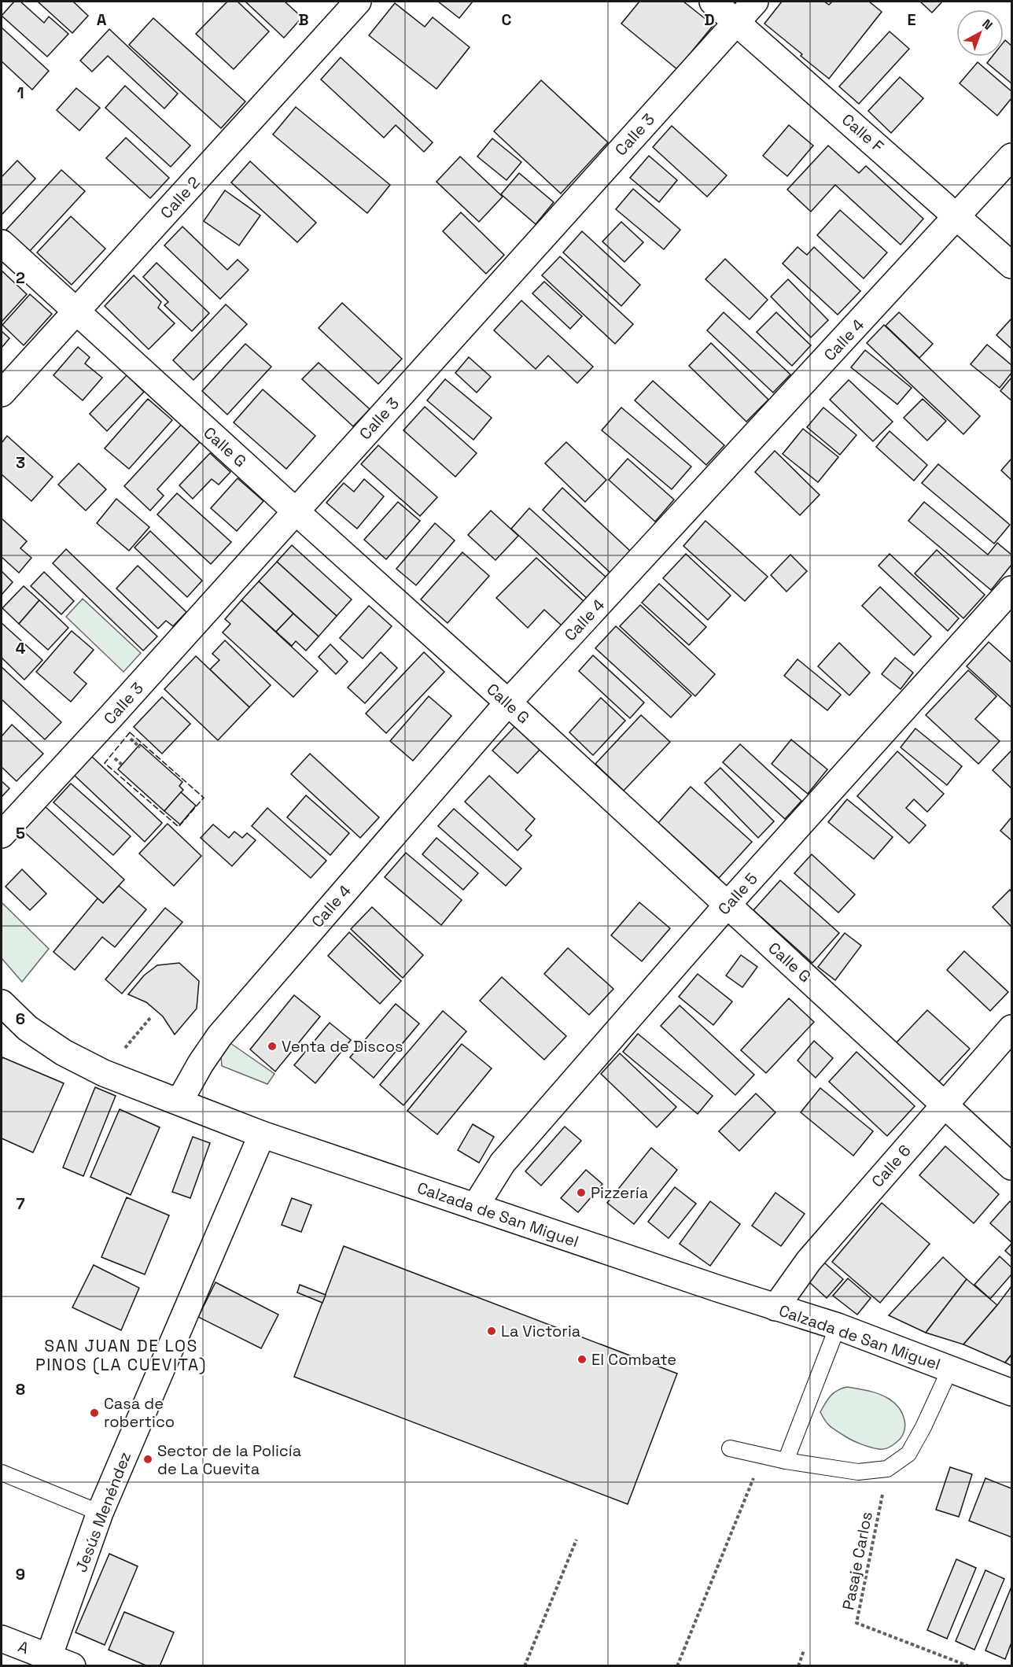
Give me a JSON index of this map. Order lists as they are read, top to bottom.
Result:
{
  "streets": {
    "street": [
      "Calle F",
      "Calle 3",
      "Calle 2",
      "Calle 4",
      "Calle G",
      "Calle 5",
      "Calle 6",
      "Calzada de San Miguel",
      "Jesús Menéndez",
      "A"
    ],
    "path": ["Pasaje Carlos"]
  },
  "crossings": [
    ["Calle F", "Calle 3"],
    ["Calle F", "Calle 4"],
    ["Calle 3", "Calle G"],
    ["Calle 2", "Calle G"],
    ["Calle 4", "Calle G"],
    ["Calle 4", "Calzada de San Miguel"],
    ["Calle G", "Calle 5"],
    ["Calle G", "Calle 6"],
    ["Calle 5", "Calzada de San Miguel"],
    ["Calle 6", "Calzada de San Miguel"],
    ["Calzada de San Miguel", "Jesús Menéndez"],
    ["Jesús Menéndez", "A"]
  ],
  "districts": ["SAN JUAN DE LOS PINOS (LA CUEVITA)"],
  "places": [
    "Venta de Discos",
    "Pizzería",
    "La Victoria",
    "El Combate",
    "Casa de robertico",
    "Sector de la Policía de La Cuevita"
  ],
  "north": "top right",
  "grid": {
    "columns": [
      "A",
      "B",
      "C",
      "D",
      "E"
    ],
    "rows": [
      "1",
      "2",
      "3",
      "4",
      "5",
      "6",
      "7",
      "8",
      "9"
    ]
  }
}
